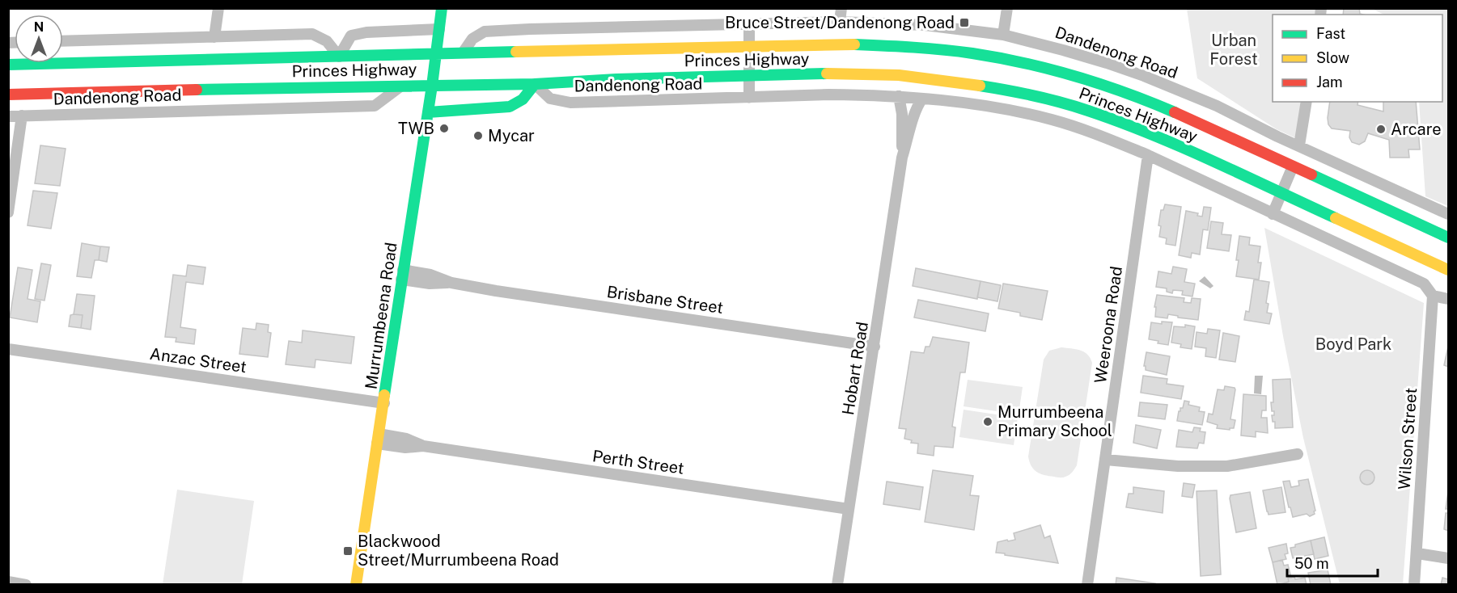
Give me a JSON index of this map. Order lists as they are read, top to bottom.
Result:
{
  "streets": {
    "main road": ["Princes Highway", "Murrumbeena Road"],
    "street": [
      "Dandenong Road",
      "Brisbane Street",
      "Weeroona Road",
      "Anzac Street",
      "Hobart Road",
      "Wilson Street",
      "Perth Street"
    ]
  },
  "crossings": [
    ["Dandenong Road", "Princes Highway"],
    ["Dandenong Road", "Weeroona Road"],
    ["Dandenong Road", "Hobart Road"],
    ["Dandenong Road", "Wilson Street"],
    ["Princes Highway", "Murrumbeena Road"],
    ["Brisbane Street", "Murrumbeena Road"],
    ["Brisbane Street", "Hobart Road"],
    ["Murrumbeena Road", "Anzac Street"],
    ["Murrumbeena Road", "Perth Street"],
    ["Hobart Road", "Perth Street"]
  ],
  "parks": ["Urban Forest", "Boyd Park"],
  "places": {
    "transit": ["Bruce Street/Dandenong Road", "Blackwood Street/Murrumbeena Road"],
    "other": [
      "TWB",
      "Arcare",
      "Mycar",
      "Murrumbeena Primary School"
    ]
  },
  "legend": ["Fast", "Slow", "Jam"],
  "scale_bar": "50 m",
  "north": "top"
}
